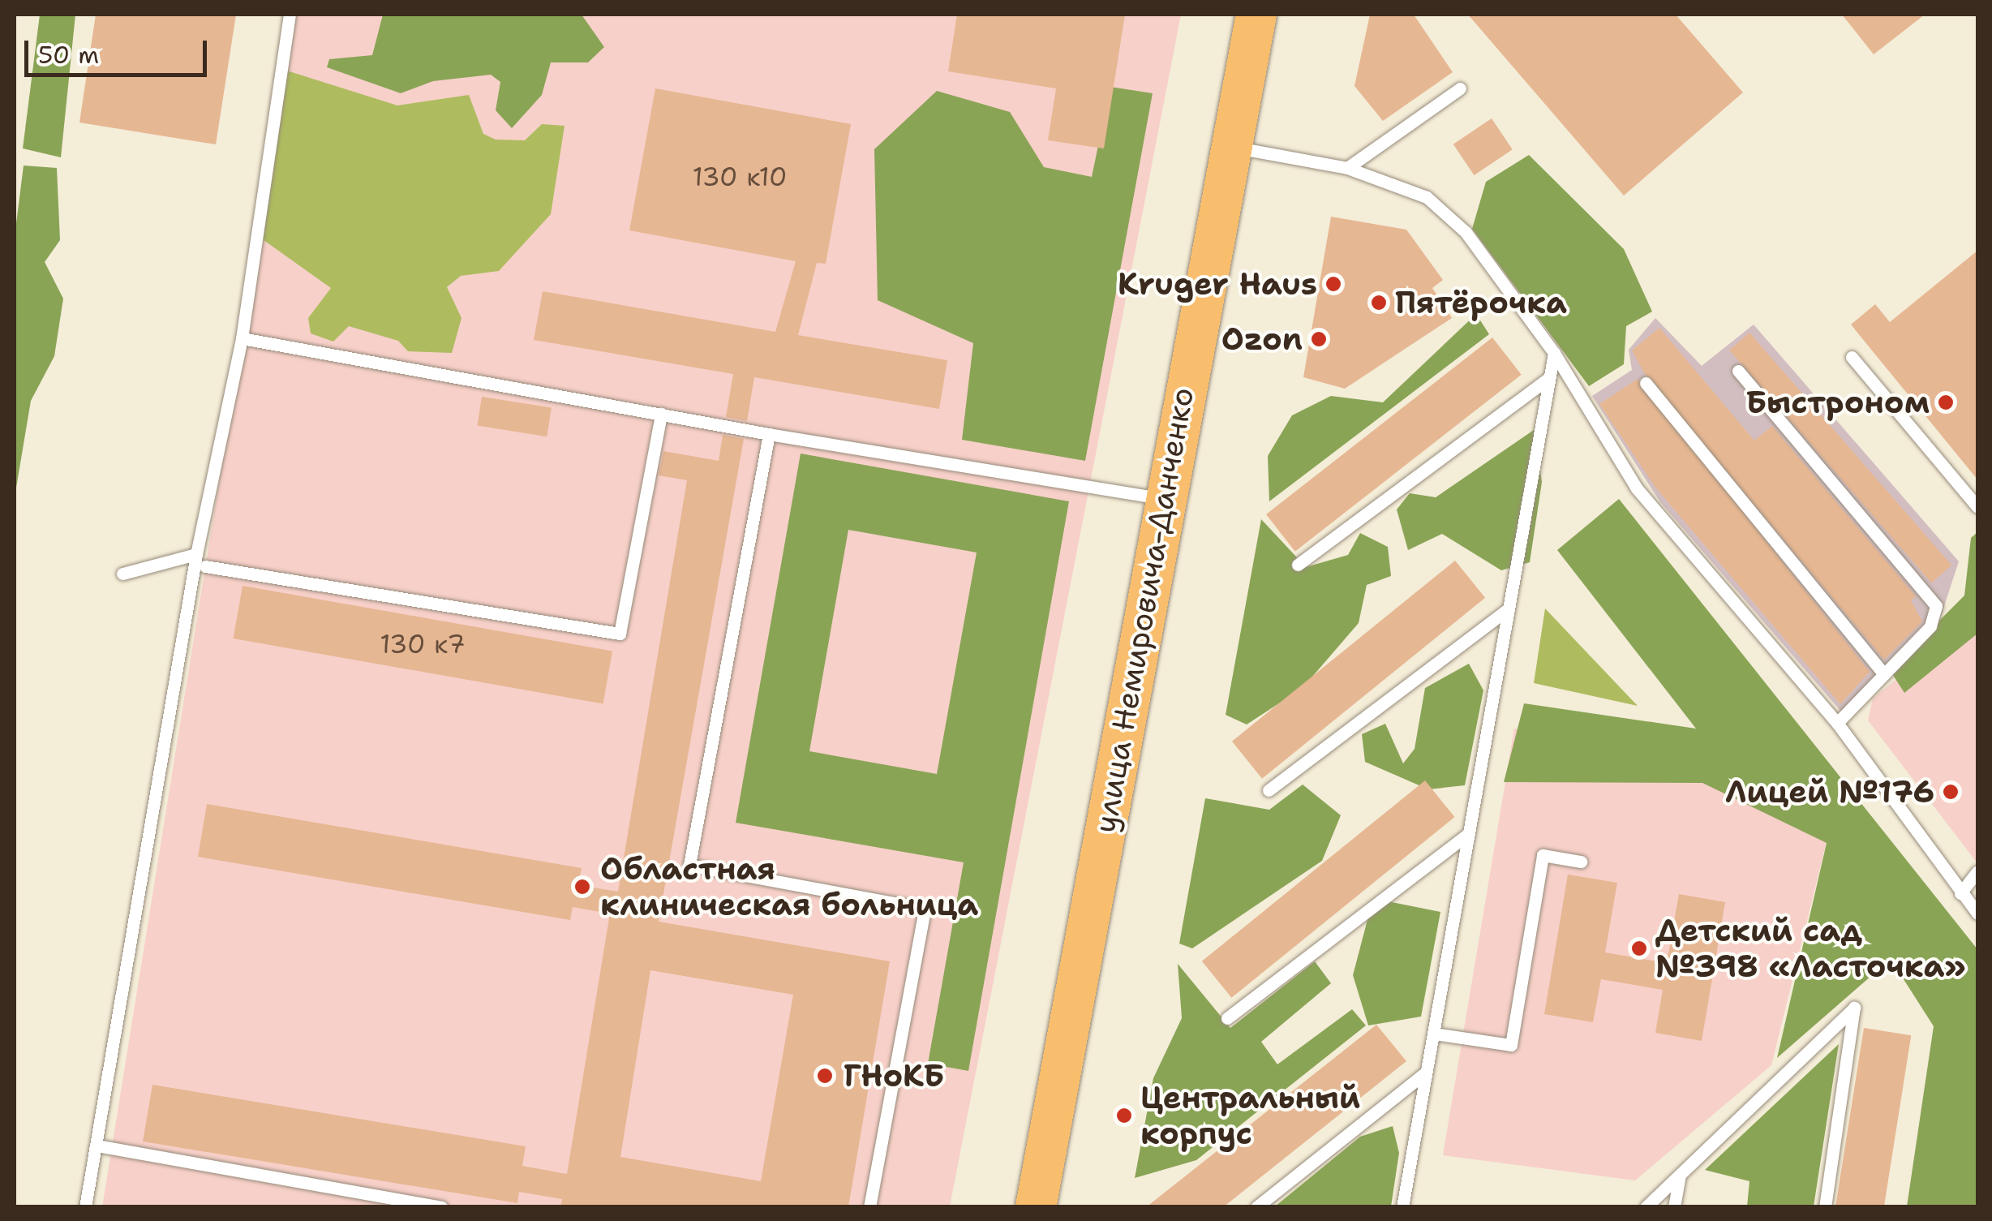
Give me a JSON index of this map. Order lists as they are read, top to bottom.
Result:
{
  "streets": {
    "main road": ["улица Немировича-Данченко"]
  },
  "places": [
    "Kruger Haus",
    "Пятёрочка",
    "Ozon",
    "Быстроном",
    "Лицей №176",
    "Областная клиническая больница",
    "Детский сад №398 «Ласточка»",
    "ГНоКБ",
    "Центральный корпус"
  ],
  "house_numbers": ["130 к10", "130 к7"],
  "scale_bar": "50 m"
}
